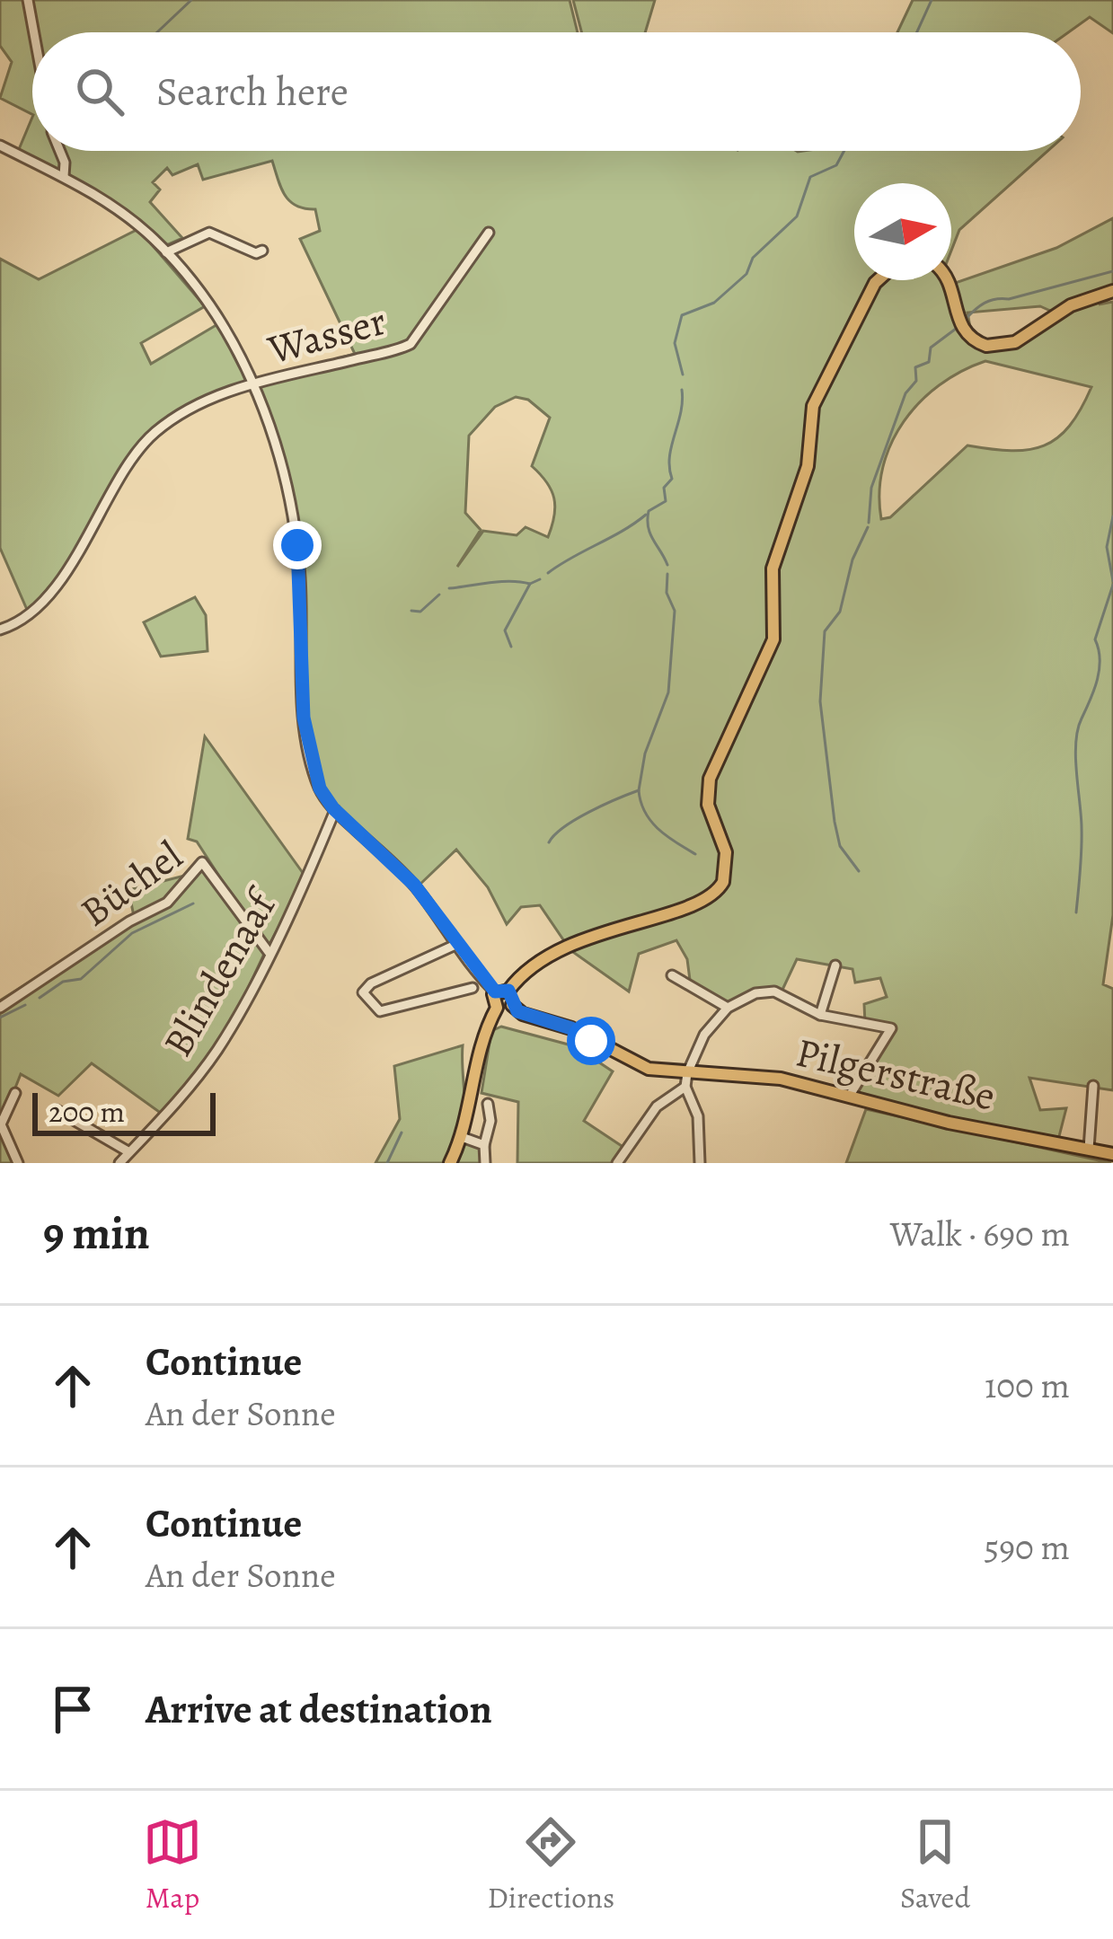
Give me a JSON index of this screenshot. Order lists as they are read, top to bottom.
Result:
{
  "streets": {
    "main road": ["Pilgerstraße"],
    "street": ["Wasser", "Büchel", "Blindenaaf"]
  },
  "crossings": [
    ["Büchel", "Blindenaaf"]
  ],
  "scale_bar": "200 m",
  "north": "right",
  "page": {
    "search": "Search here",
    "scale": "200 m",
    "heading": ["9 min", "Walk · 690 m"],
    "list": [
      ["Continue", "An der Sonne", "100 m"],
      ["Continue", "An der Sonne", "590 m"],
      "Arrive at destination"
    ],
    "nav": ["Map", "Directions", "Saved"]
  }
}
